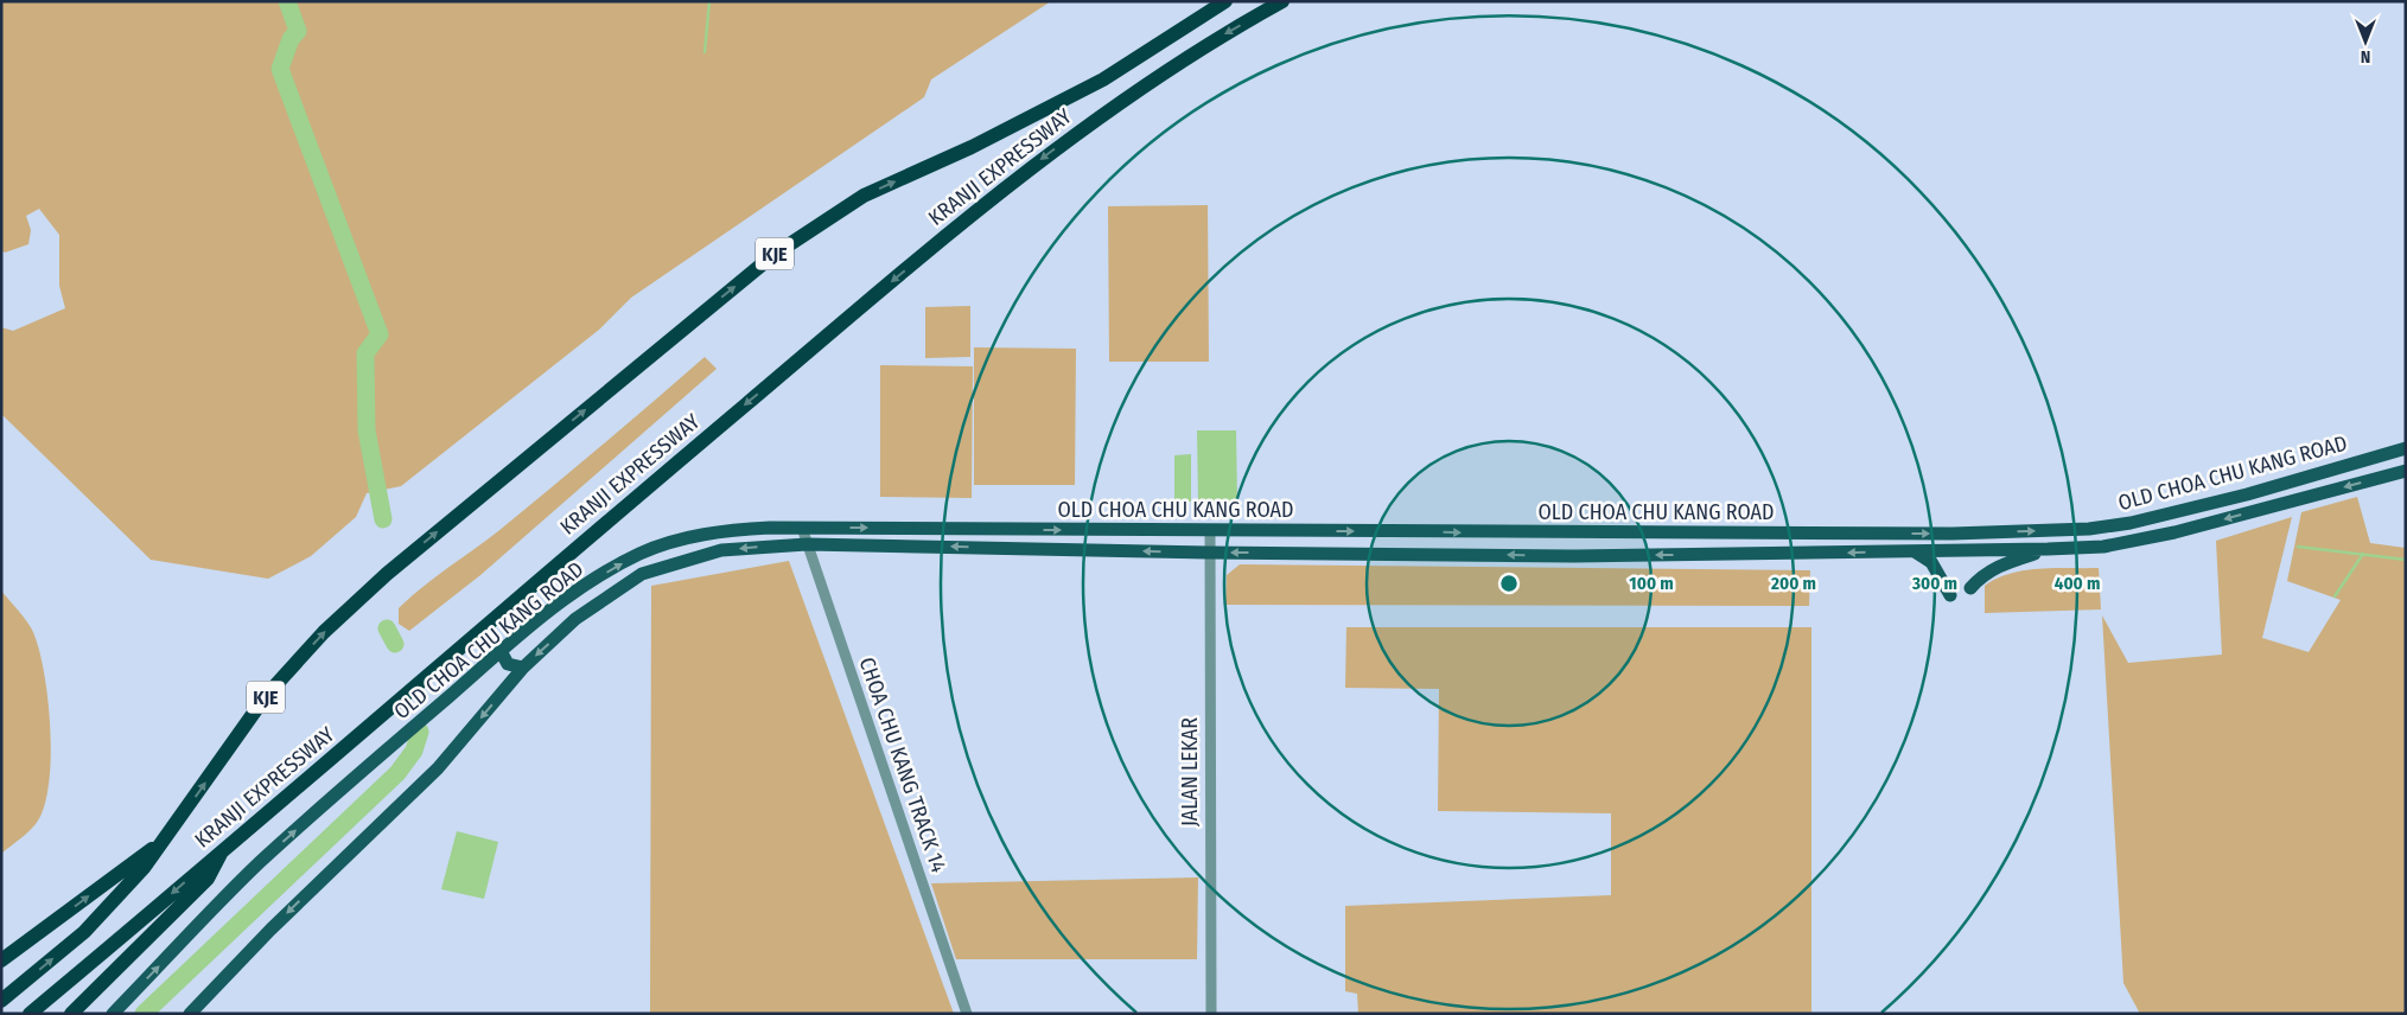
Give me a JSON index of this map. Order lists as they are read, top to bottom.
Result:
{
  "streets": {
    "highway": ["KRANJI EXPRESSWAY", "KJE"],
    "main road": ["OLD CHOA CHU KANG ROAD"],
    "street": ["CHOA CHU KANG TRACK 14", "JALAN LEKAR"]
  },
  "crossings": [
    ["OLD CHOA CHU KANG ROAD", "CHOA CHU KANG TRACK 14"],
    ["OLD CHOA CHU KANG ROAD", "JALAN LEKAR"]
  ],
  "north": "bottom",
  "rings": [
    "100 m",
    "200 m",
    "300 m",
    "400 m"
  ]
}
